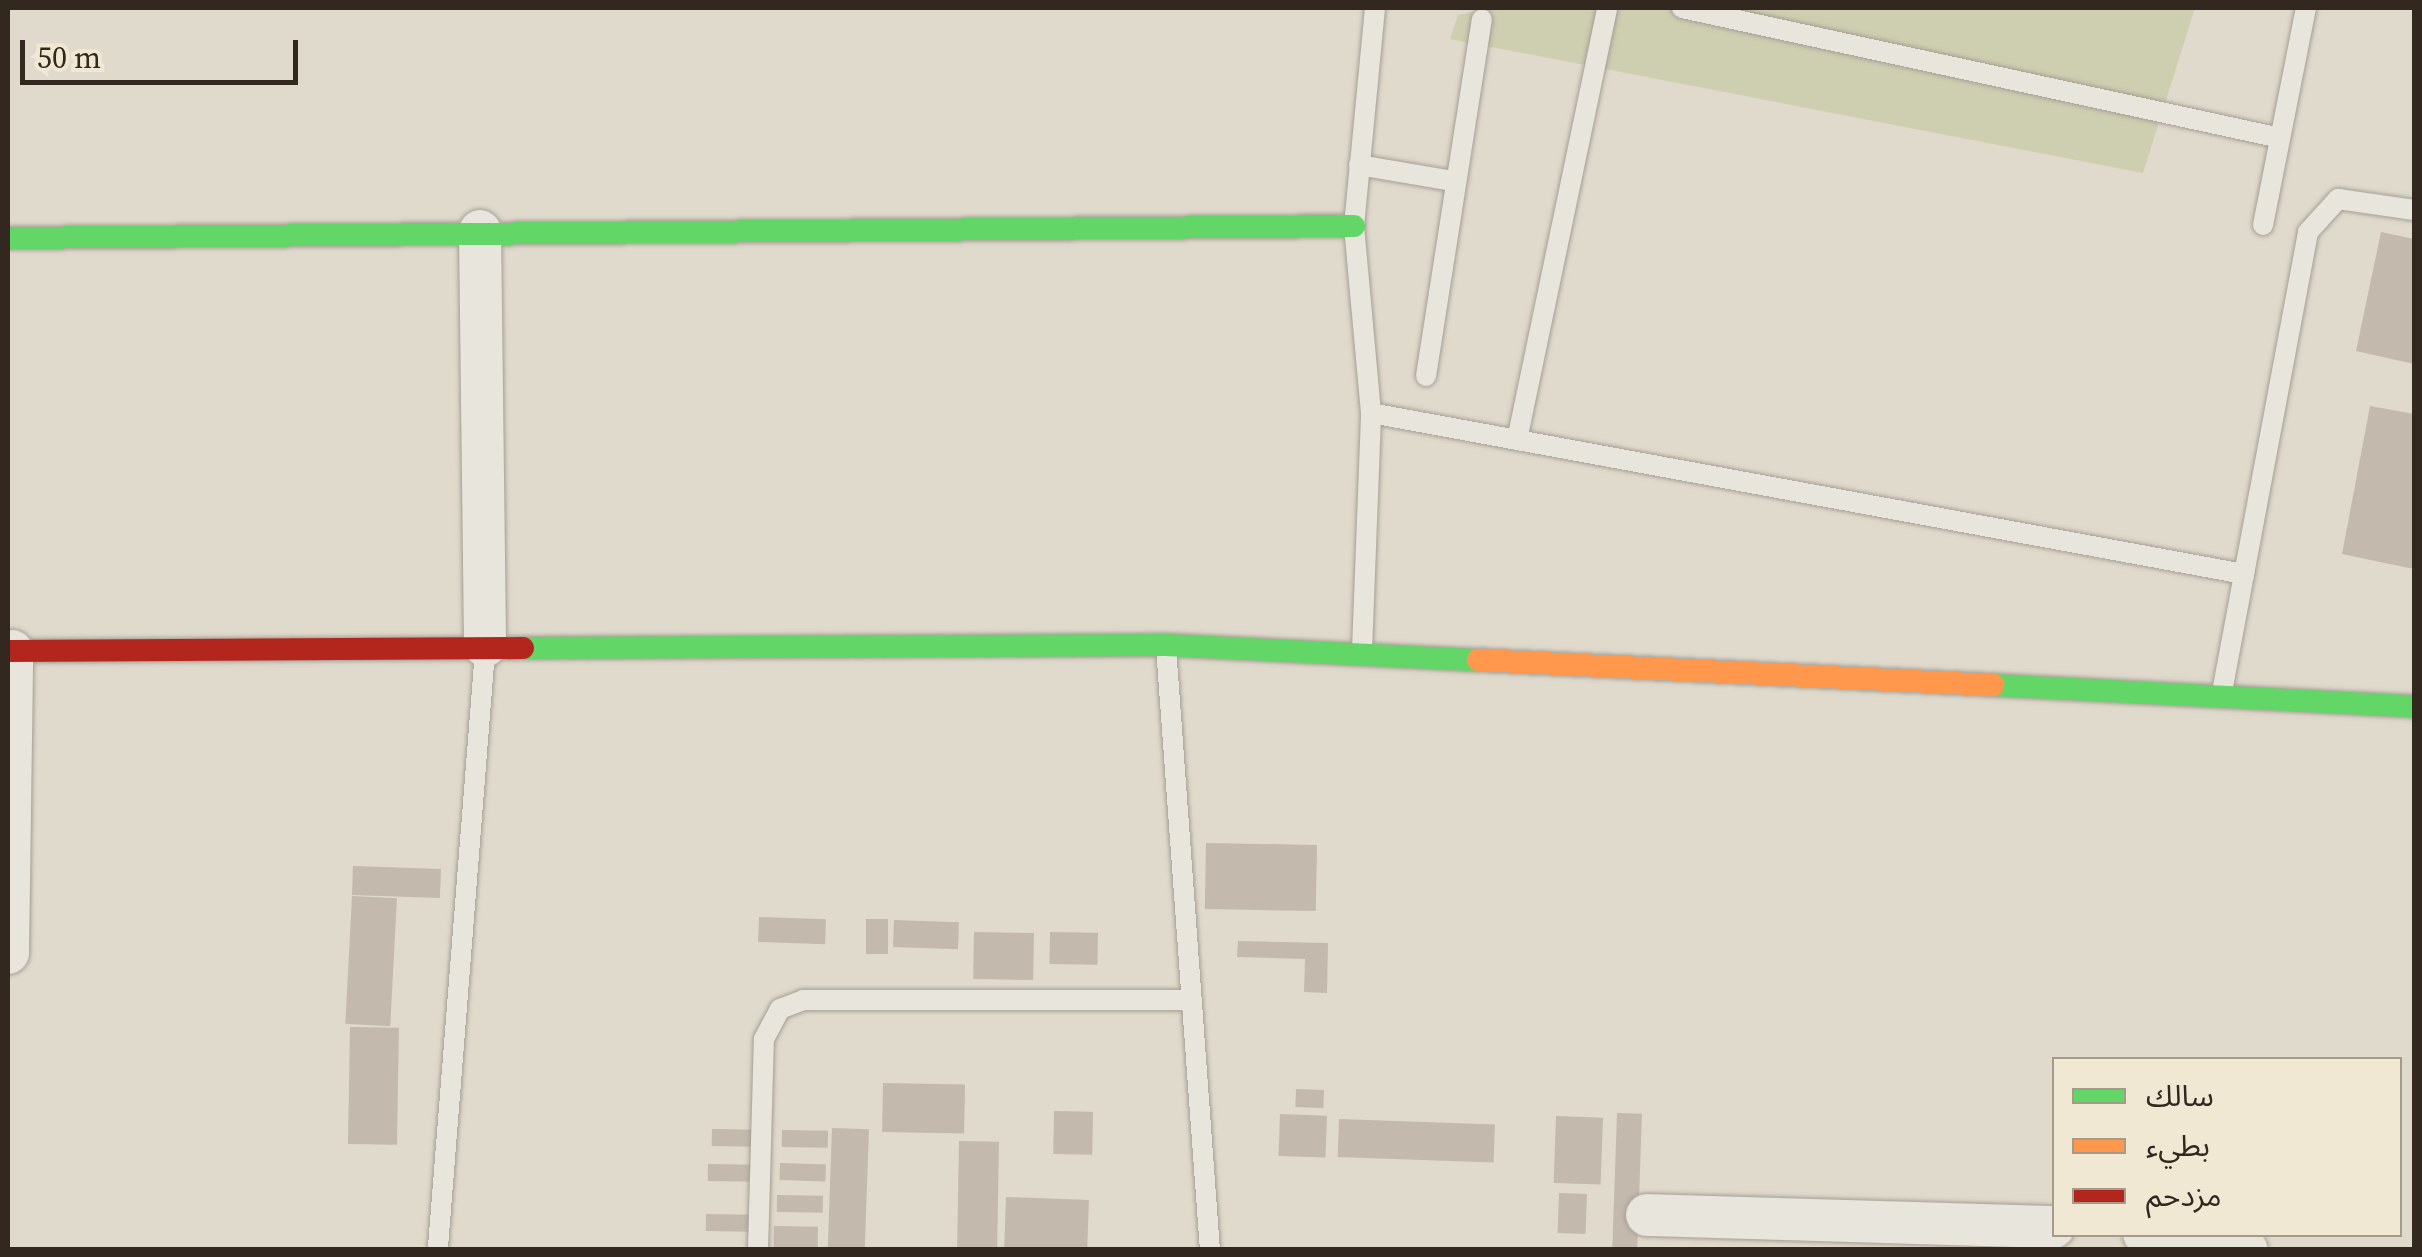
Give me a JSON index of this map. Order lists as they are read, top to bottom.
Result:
{
  "legend": ["سالك", "بطيء", "مزدحم"],
  "scale_bar": "50 m"
}
